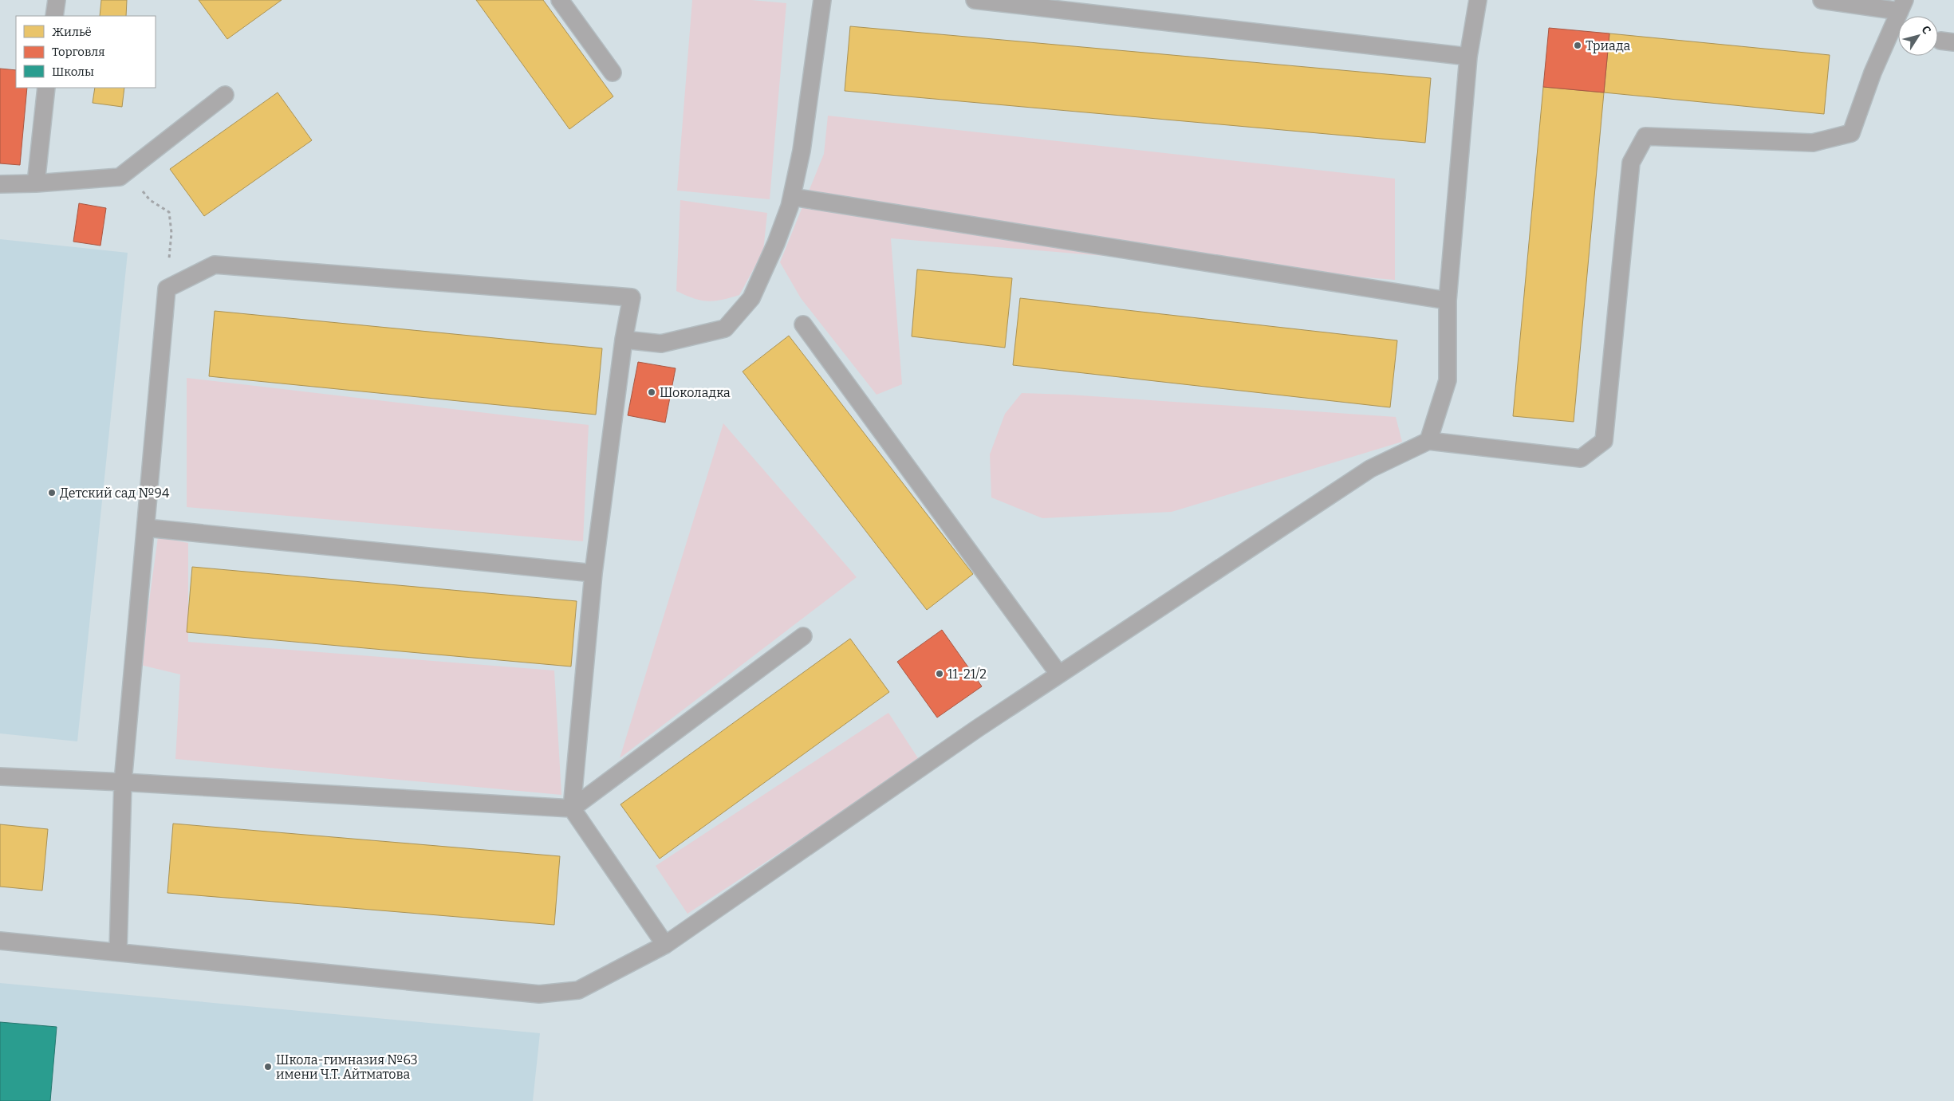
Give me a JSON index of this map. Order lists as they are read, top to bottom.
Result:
{
  "places": [
    "Триада",
    "Шоколадка",
    "Детский сад №94",
    "11-21/2",
    "Школа-гимназия №63 имени Ч.Т. Айтматова"
  ],
  "legend": ["Жильё", "Торговля", "Школы"],
  "north": "top right"
}
